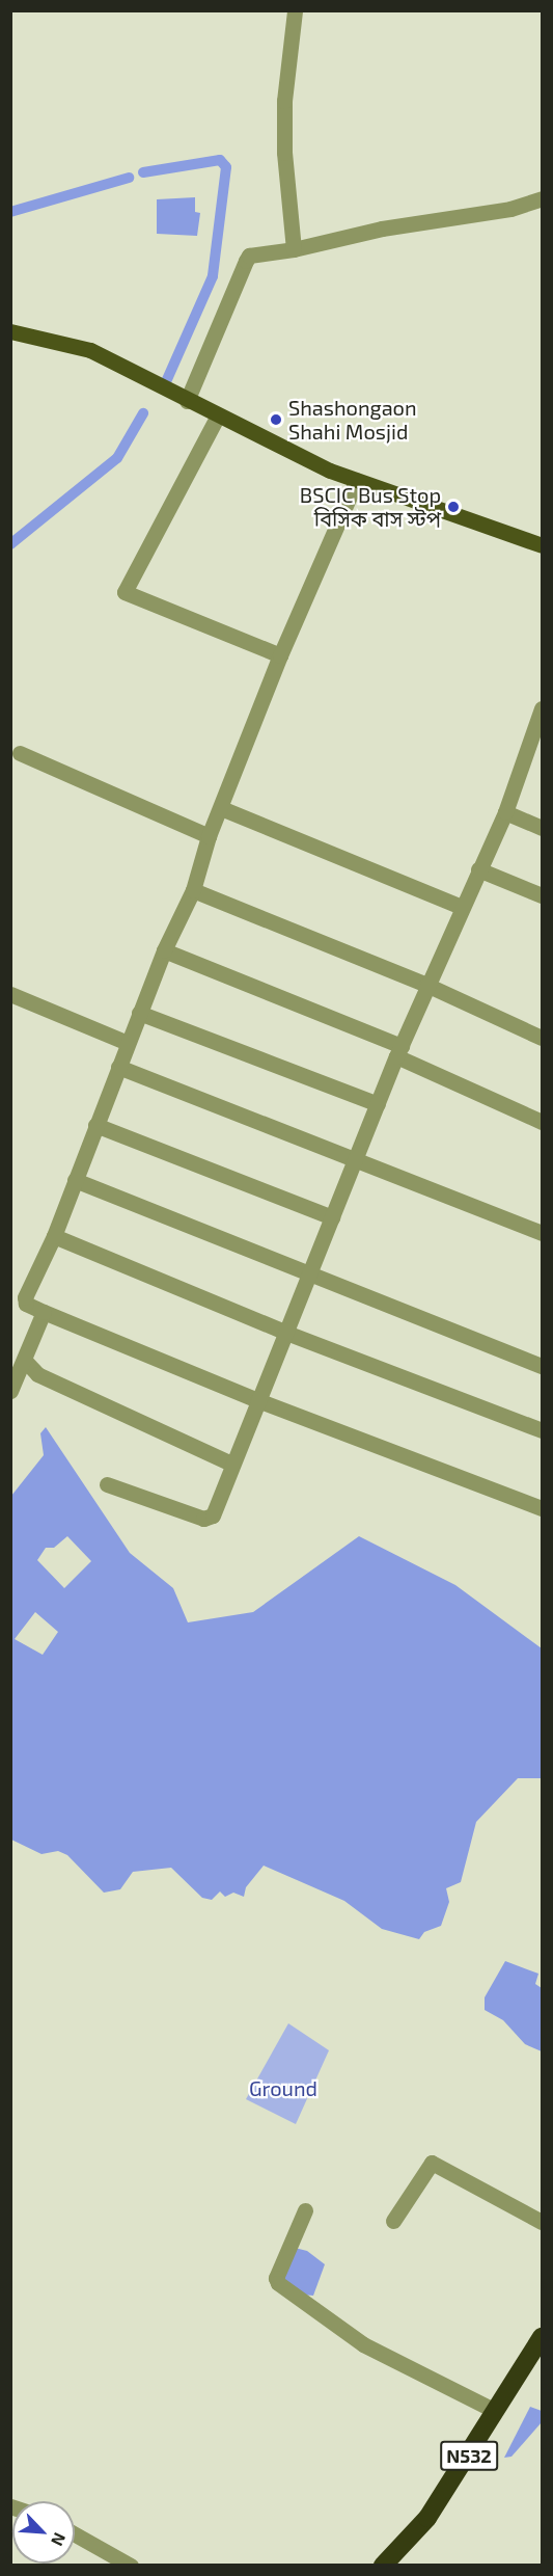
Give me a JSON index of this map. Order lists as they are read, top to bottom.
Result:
{
  "streets": {
    "highway": ["N532"]
  },
  "parks": ["Ground"],
  "places": ["Shashongaon Shahi Mosjid", "BSCIC Bus Stop বিসিক বাস স্টপ"],
  "north": "bottom right"
}
